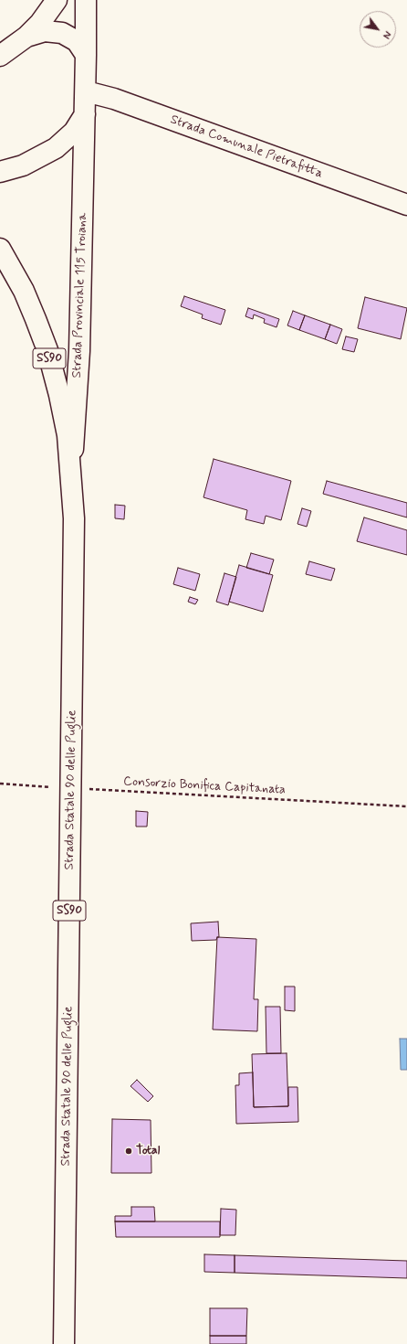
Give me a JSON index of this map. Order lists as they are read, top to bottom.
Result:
{
  "streets": {
    "main road": [
      "Strada Comunale Pietrafitta",
      "Strada Provinciale 115 Troiana",
      "SS90",
      "Strada Statale 90 delle Puglie"
    ],
    "path": ["Consorzio Bonifica Capitanata"]
  },
  "crossings": [
    ["Strada Comunale Pietrafitta", "Strada Provinciale 115 Troiana"],
    ["Strada Provinciale 115 Troiana", "Strada Statale 90 delle Puglie"],
    ["Consorzio Bonifica Capitanata", "Strada Statale 90 delle Puglie"]
  ],
  "places": ["Total"],
  "north": "bottom right"
}
